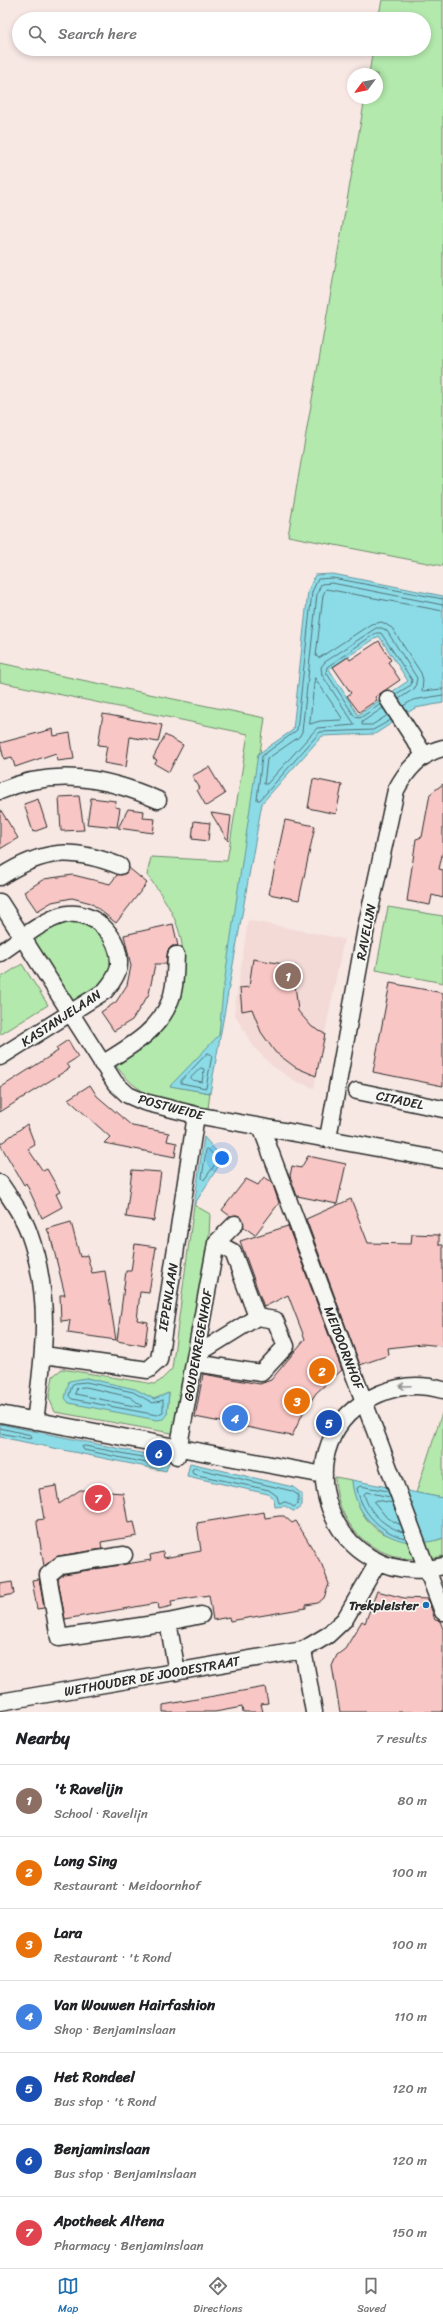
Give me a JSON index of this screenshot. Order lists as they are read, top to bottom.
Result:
{
  "streets": {
    "street": [
      "RAVELIJN",
      "KASTANJELAAN",
      "CITADEL",
      "POSTWEIDE",
      "IEPENLAAN",
      "GOUDENREGENHOF",
      "MEIDOORNHOF",
      "WETHOUDER DE JOODESTRAAT"
    ]
  },
  "crossings": [
    ["RAVELIJN", "POSTWEIDE"],
    ["KASTANJELAAN", "POSTWEIDE"],
    ["POSTWEIDE", "IEPENLAAN"],
    ["POSTWEIDE", "MEIDOORNHOF"]
  ],
  "places": ["Trekpleister"],
  "north": "bottom left",
  "page": {
    "search": "Search here",
    "pins": [
      "1",
      "2",
      "3",
      "4",
      "5",
      "6",
      "7"
    ],
    "heading": ["Nearby", "7 results"],
    "list": [
      {
        "mark": "1",
        "name": "'t Ravelijn",
        "note": "School · Ravelijn",
        "value": "80 m"
      },
      {
        "mark": "2",
        "name": "Long Sing",
        "note": "Restaurant · Meidoornhof",
        "value": "100 m"
      },
      {
        "mark": "3",
        "name": "Lara",
        "note": "Restaurant · 't Rond",
        "value": "100 m"
      },
      {
        "mark": "4",
        "name": "Van Wouwen Hairfashion",
        "note": "Shop · Benjaminslaan",
        "value": "110 m"
      },
      {
        "mark": "5",
        "name": "Het Rondeel",
        "note": "Bus stop · 't Rond",
        "value": "120 m"
      },
      {
        "mark": "6",
        "name": "Benjaminslaan",
        "note": "Bus stop · Benjaminslaan",
        "value": "120 m"
      },
      {
        "mark": "7",
        "name": "Apotheek Altena",
        "note": "Pharmacy · Benjaminslaan",
        "value": "150 m"
      }
    ],
    "nav": ["Map", "Directions", "Saved"]
  }
}
